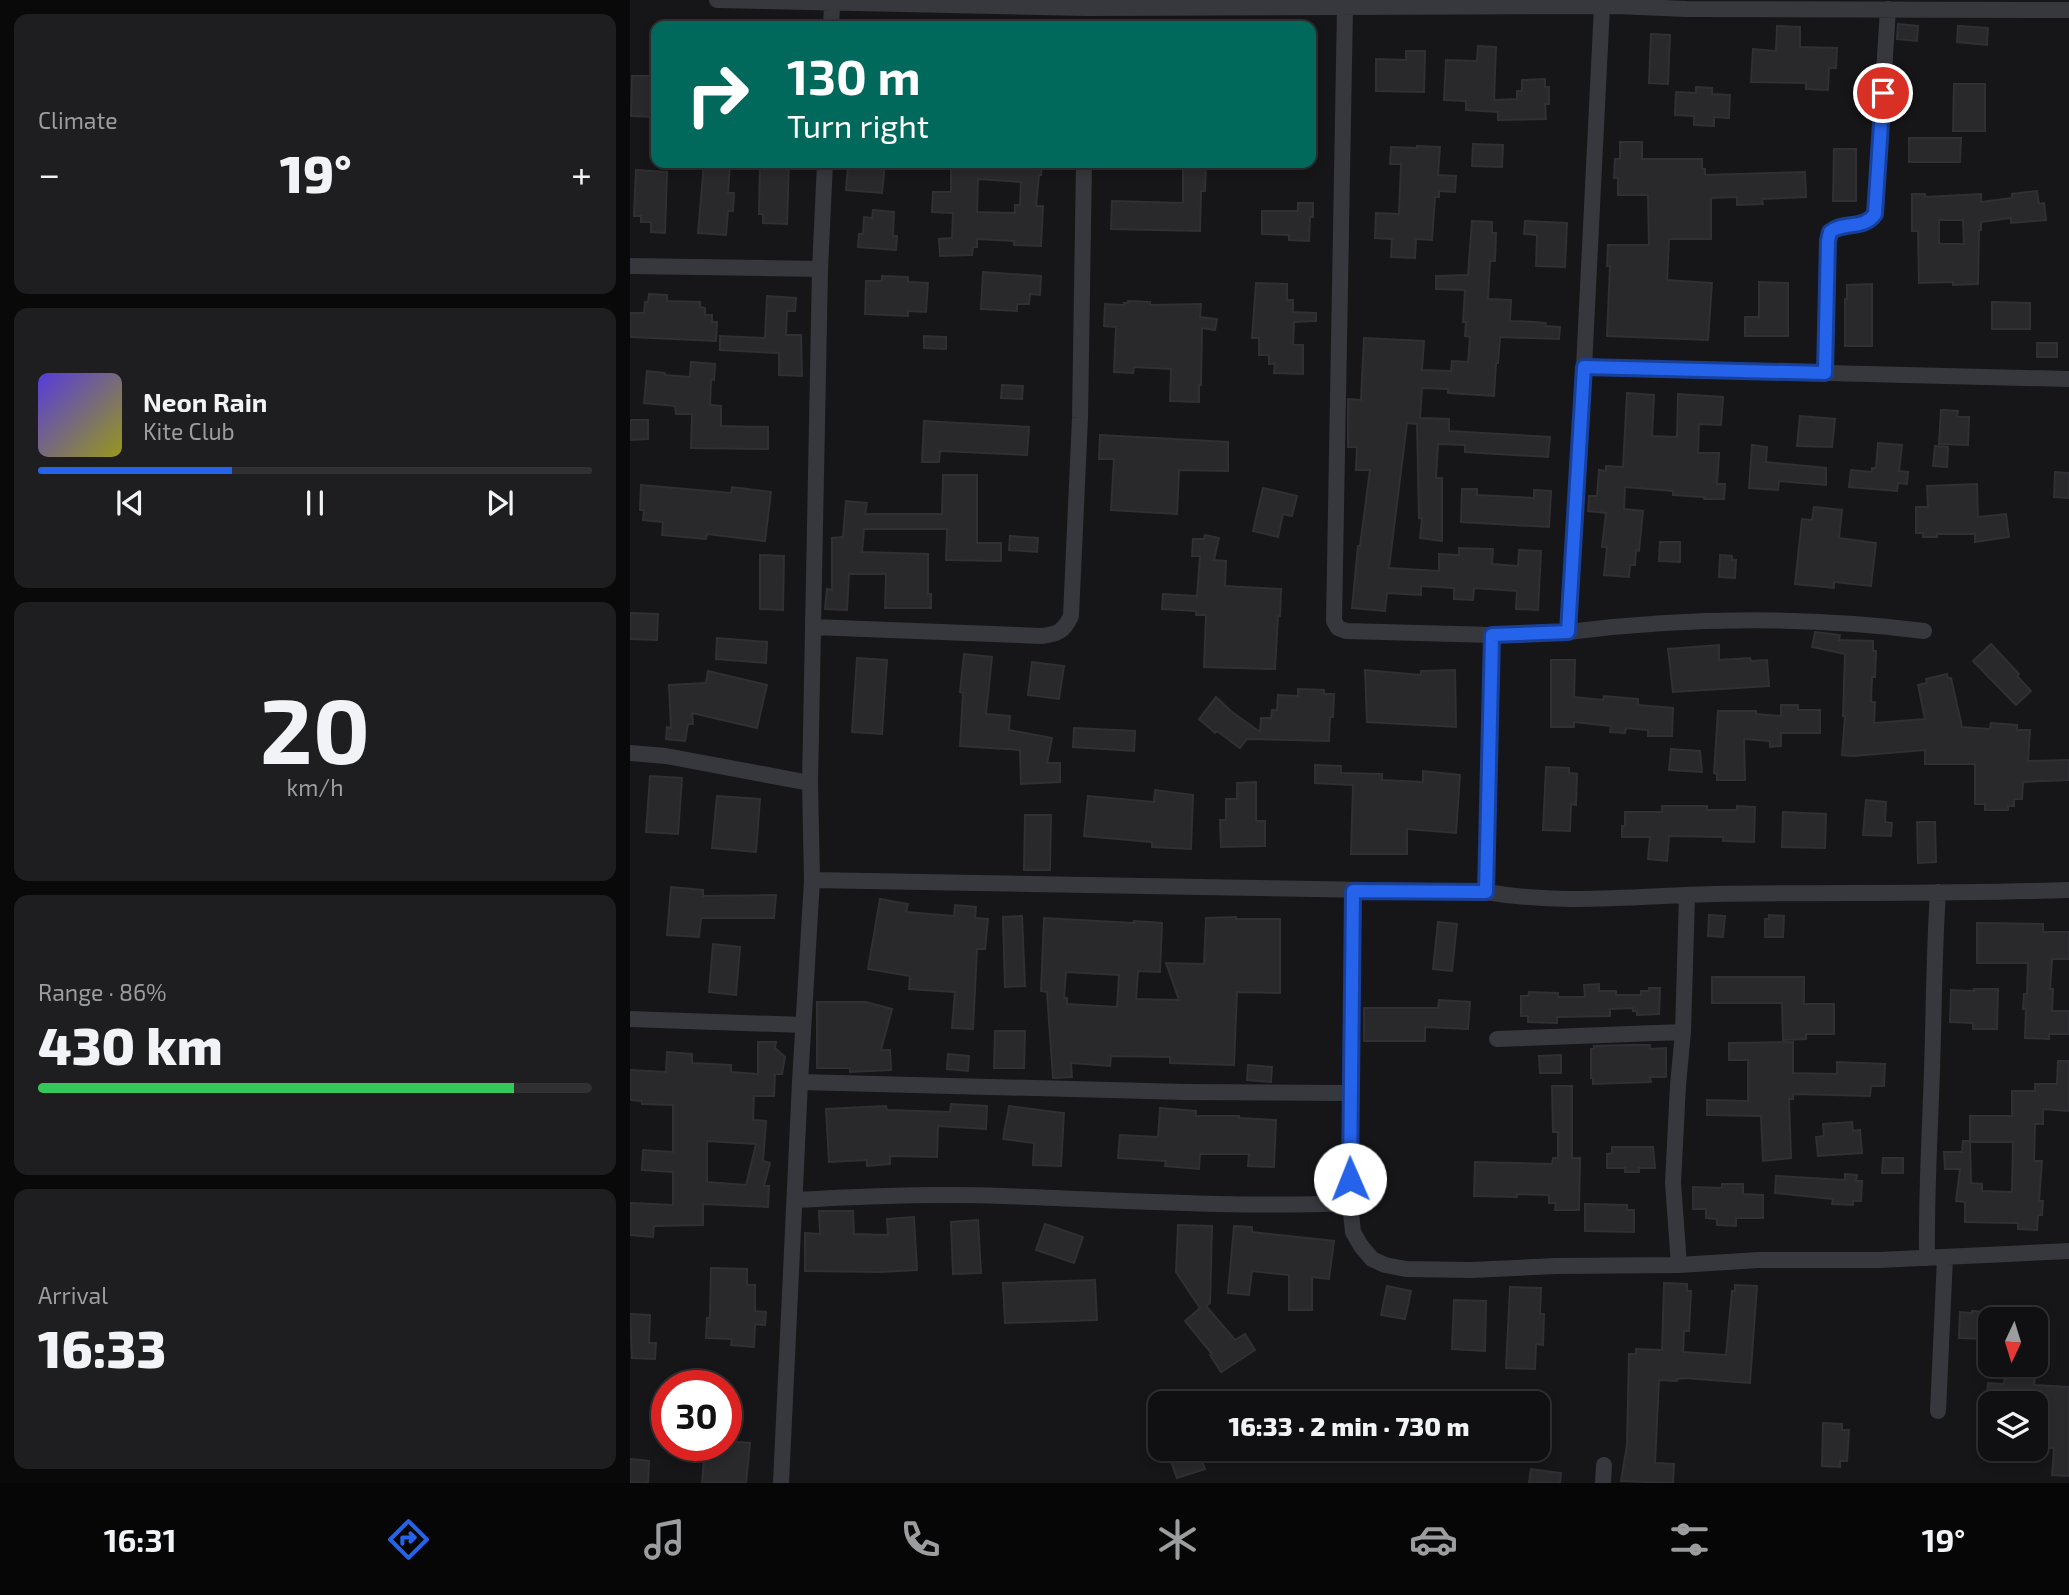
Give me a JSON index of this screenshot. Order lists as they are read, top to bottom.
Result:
{
  "north": "bottom",
  "page": {
    "tile": [
      "Climate",
      ["20", "km/h"],
      ["Range · 86%", "430 km"],
      ["Arrival", "16:33"]
    ],
    "turn": ["130 m", "Turn right"],
    "heat": ["−", "19°", "+"],
    "song": ["Neon Rain", "Kite Club"],
    "limit": "30",
    "trip": "16:33 · 2 min · 730 m",
    "tabs": ["16:31", "19°"]
  }
}
